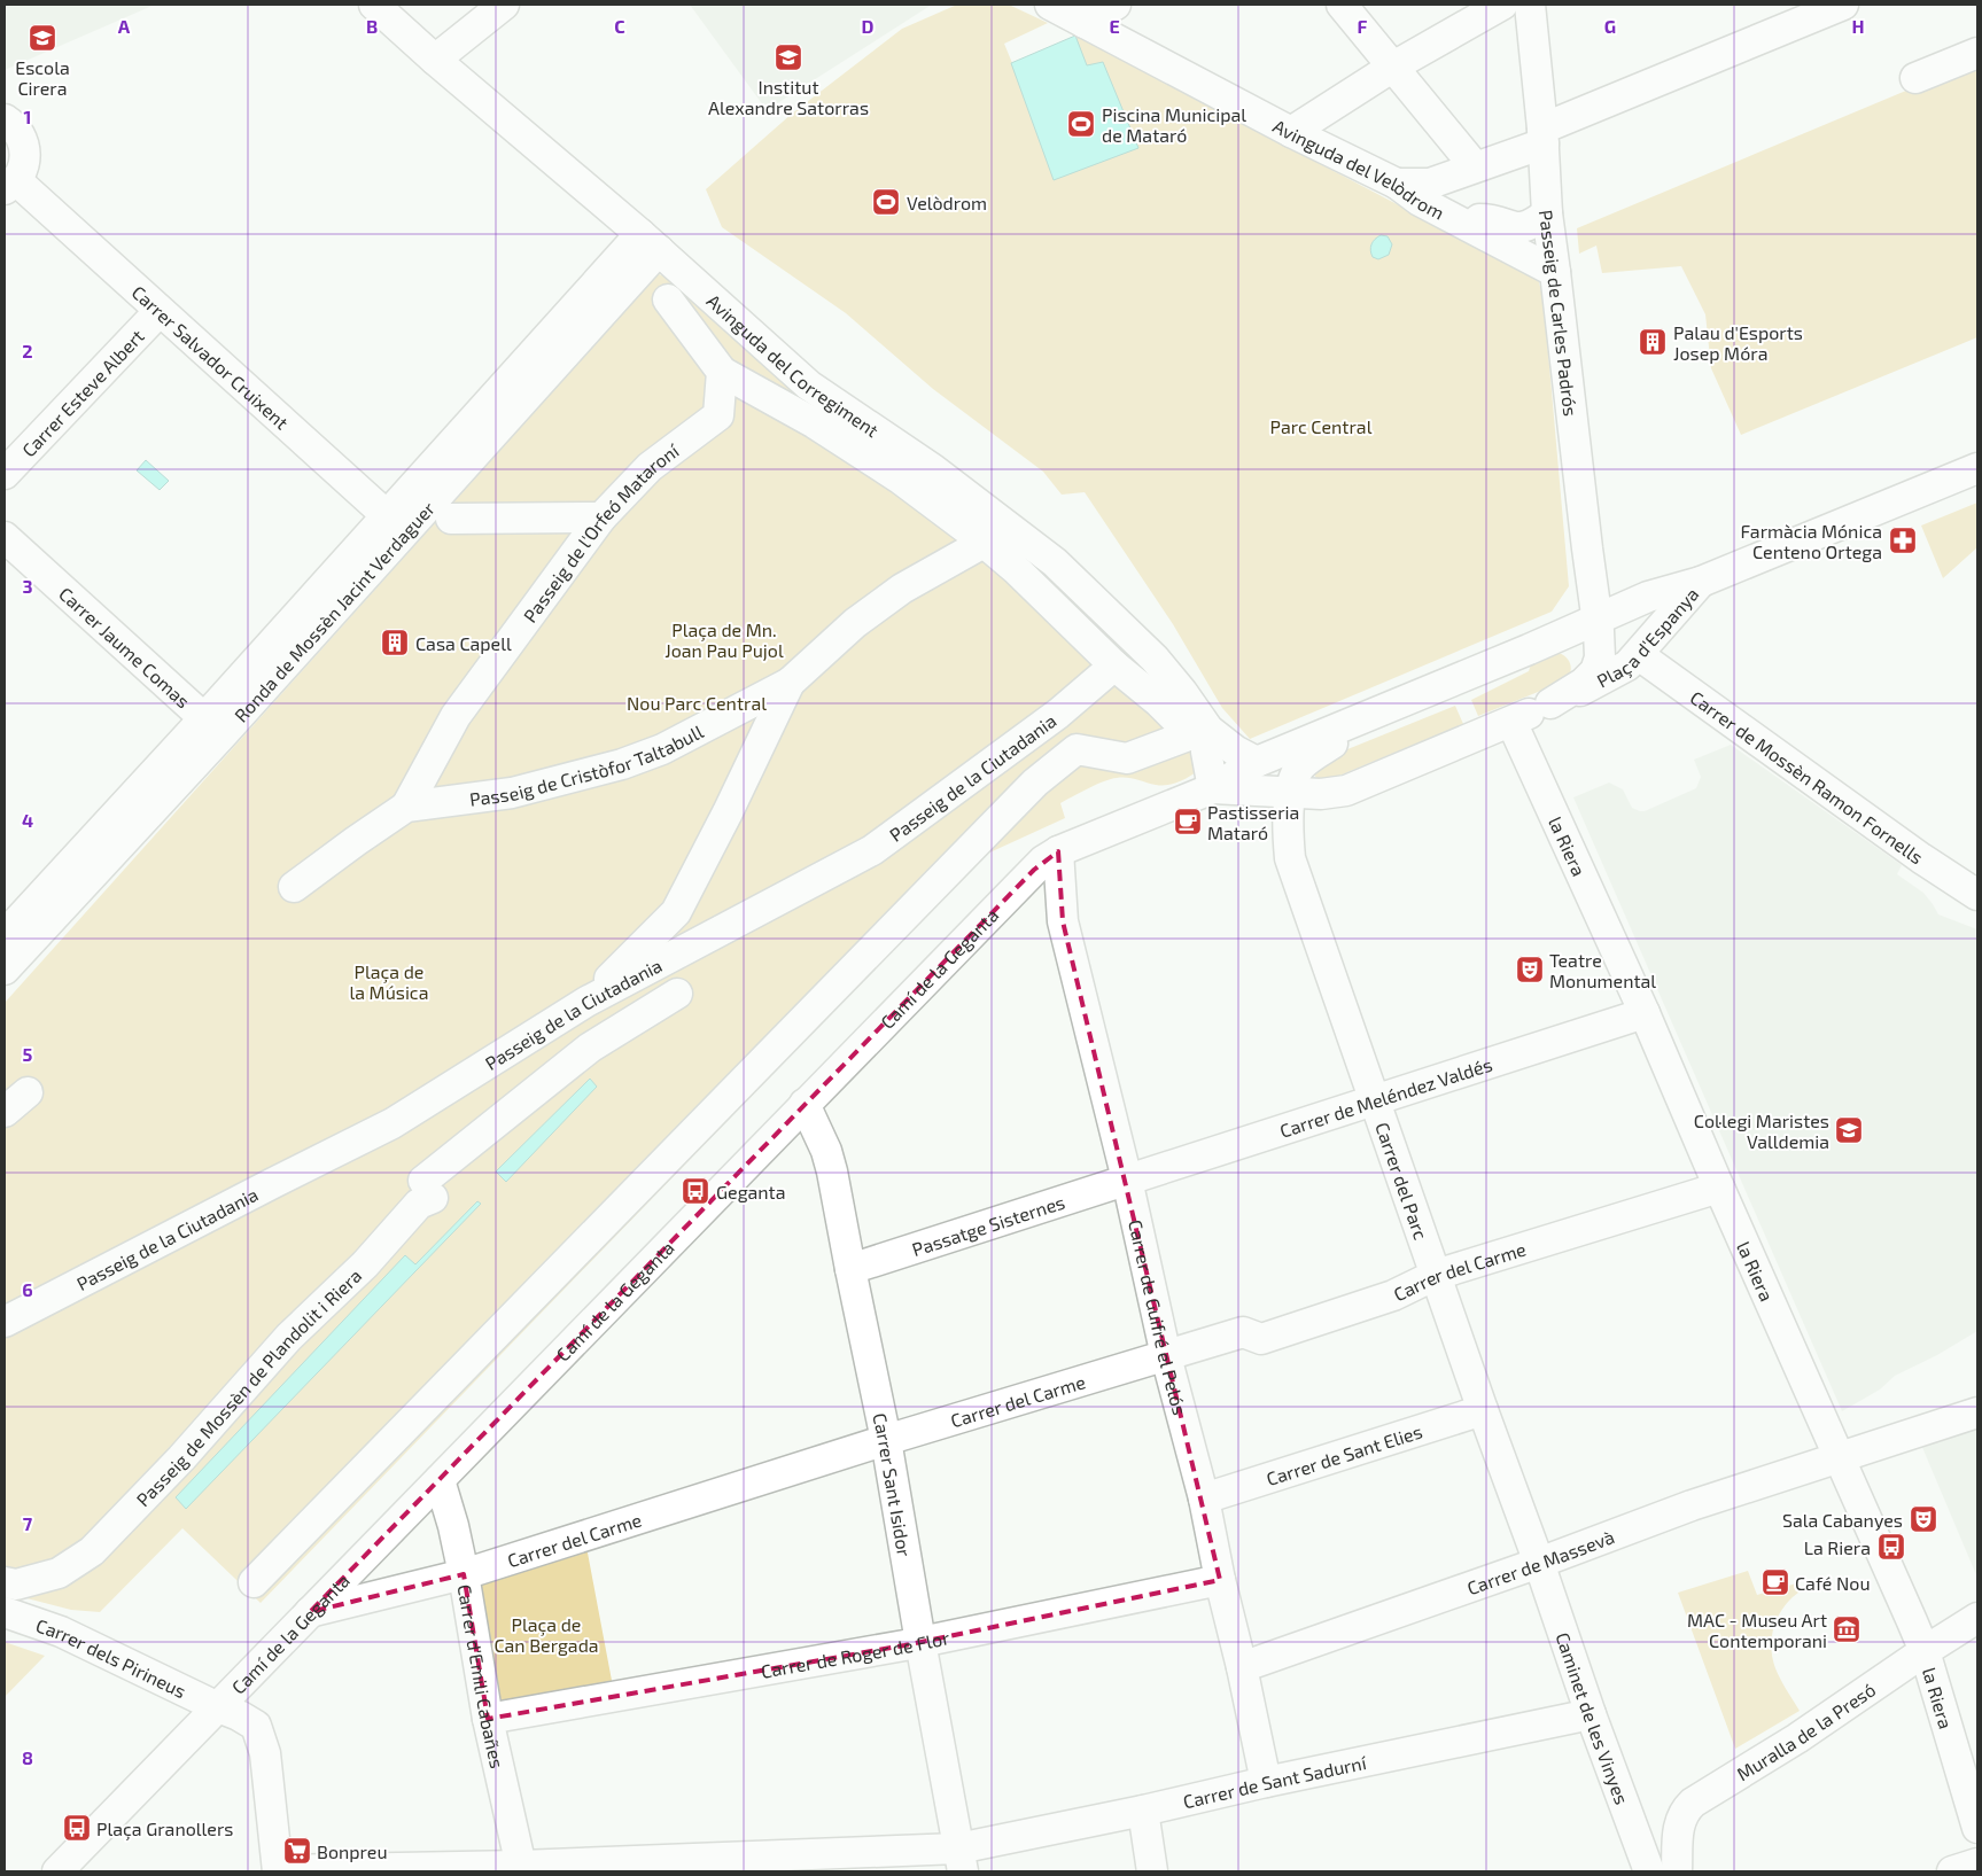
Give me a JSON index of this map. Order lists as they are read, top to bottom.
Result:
{
  "streets": {
    "street": [
      "Avinguda del Velòdrom",
      "Passeig de Carles Padrós",
      "Carrer Salvador Cruixent",
      "Avinguda del Corregiment",
      "Carrer Esteve Albert",
      "Passeig de l'Orfeó Mataroní",
      "Ronda de Mossèn Jacint Verdaguer",
      "Plaça d'Espanya",
      "Carrer Jaume Comas",
      "Passeig de Cristòfor Taltabull",
      "Carrer de Mossèn Ramon Fornells",
      "Passeig de la Ciutadania",
      "la Riera",
      "Camí de la Geganta",
      "Carrer de Meléndez Valdés",
      "Carrer del Parc",
      "Passatge Sisternes",
      "Carrer del Carme",
      "Carrer de Guifré el Pelós",
      "Passeig de Mossèn de Plandolit i Riera",
      "Carrer de Sant Elies",
      "Carrer Sant Isidor",
      "Carrer de Massevà",
      "Carrer de Roger de Flor",
      "Carrer dels Pirineus",
      "Carrer d'Emili Cabañes",
      "Caminet de les Vinyes",
      "Muralla de la Presó",
      "Carrer de Sant Sadurní"
    ]
  },
  "crossings": [
    ["Avinguda del Velòdrom", "Passeig de Carles Padrós"],
    ["Passeig de Carles Padrós", "Plaça d'Espanya"],
    ["Carrer Salvador Cruixent", "Carrer Esteve Albert"],
    ["Carrer Salvador Cruixent", "Ronda de Mossèn Jacint Verdaguer"],
    ["Avinguda del Corregiment", "Ronda de Mossèn Jacint Verdaguer"],
    ["Avinguda del Corregiment", "Plaça d'Espanya"],
    ["Passeig de l'Orfeó Mataroní", "Passeig de Cristòfor Taltabull"],
    ["Ronda de Mossèn Jacint Verdaguer", "Carrer Jaume Comas"],
    ["Plaça d'Espanya", "Carrer de Mossèn Ramon Fornells"],
    ["Plaça d'Espanya", "la Riera"],
    ["Plaça d'Espanya", "Camí de la Geganta"],
    ["Plaça d'Espanya", "Carrer del Parc"],
    ["la Riera", "Carrer de Meléndez Valdés"],
    ["la Riera", "Carrer del Carme"],
    ["la Riera", "Carrer de Massevà"],
    ["la Riera", "Muralla de la Presó"],
    ["Camí de la Geganta", "Carrer del Carme"],
    ["Camí de la Geganta", "Carrer de Guifré el Pelós"],
    ["Camí de la Geganta", "Carrer Sant Isidor"],
    ["Camí de la Geganta", "Carrer dels Pirineus"],
    ["Camí de la Geganta", "Carrer d'Emili Cabañes"],
    ["Carrer de Meléndez Valdés", "Carrer del Parc"],
    ["Carrer de Meléndez Valdés", "Passatge Sisternes"],
    ["Carrer de Meléndez Valdés", "Carrer de Guifré el Pelós"],
    ["Carrer del Parc", "Carrer del Carme"],
    ["Carrer del Parc", "Carrer de Sant Elies"],
    ["Carrer del Parc", "Carrer de Massevà"],
    ["Carrer del Parc", "Caminet de les Vinyes"],
    ["Passatge Sisternes", "Carrer de Guifré el Pelós"],
    ["Passatge Sisternes", "Carrer Sant Isidor"],
    ["Carrer del Carme", "Carrer de Guifré el Pelós"],
    ["Carrer del Carme", "Carrer Sant Isidor"],
    ["Carrer del Carme", "Carrer d'Emili Cabañes"],
    ["Carrer de Guifré el Pelós", "Carrer de Sant Elies"],
    ["Carrer de Guifré el Pelós", "Carrer de Massevà"],
    ["Carrer de Guifré el Pelós", "Carrer de Roger de Flor"],
    ["Carrer de Guifré el Pelós", "Carrer de Sant Sadurní"],
    ["Carrer Sant Isidor", "Carrer de Roger de Flor"],
    ["Carrer Sant Isidor", "Carrer de Sant Sadurní"],
    ["Carrer de Massevà", "Caminet de les Vinyes"],
    ["Carrer de Roger de Flor", "Carrer d'Emili Cabañes"],
    ["Carrer dels Pirineus", "Carrer de Sant Sadurní"],
    ["Carrer d'Emili Cabañes", "Carrer de Sant Sadurní"],
    ["Caminet de les Vinyes", "Carrer de Sant Sadurní"]
  ],
  "parks": [
    "Parc Central",
    "Plaça de Mn. Joan Pau Pujol",
    "Nou Parc Central",
    "Plaça de la Música",
    "Plaça de Can Bergada"
  ],
  "places": {
    "school or university": ["Escola Cirera", "Institut Alexandre Satorras", "Col·legi Maristes Valldemia"],
    "sports": ["Piscina Municipal de Mataró", "Velòdrom"],
    "building": ["Palau d'Esports Josep Móra", "Casa Capell"],
    "pharmacy": ["Farmàcia Mónica Centeno Ortega"],
    "cafe": ["Pastisseria Mataró", "Café Nou"],
    "theatre": ["Teatre Monumental", "Sala Cabanyes"],
    "bus stop": ["Geganta", "La Riera", "Plaça Granollers"],
    "museum": ["MAC - Museu Art Contemporani"],
    "supermarket": ["Bonpreu"]
  },
  "grid": {
    "columns": [
      "A",
      "B",
      "C",
      "D",
      "E",
      "F",
      "G",
      "H"
    ],
    "rows": [
      "1",
      "2",
      "3",
      "4",
      "5",
      "6",
      "7",
      "8"
    ]
  }
}
